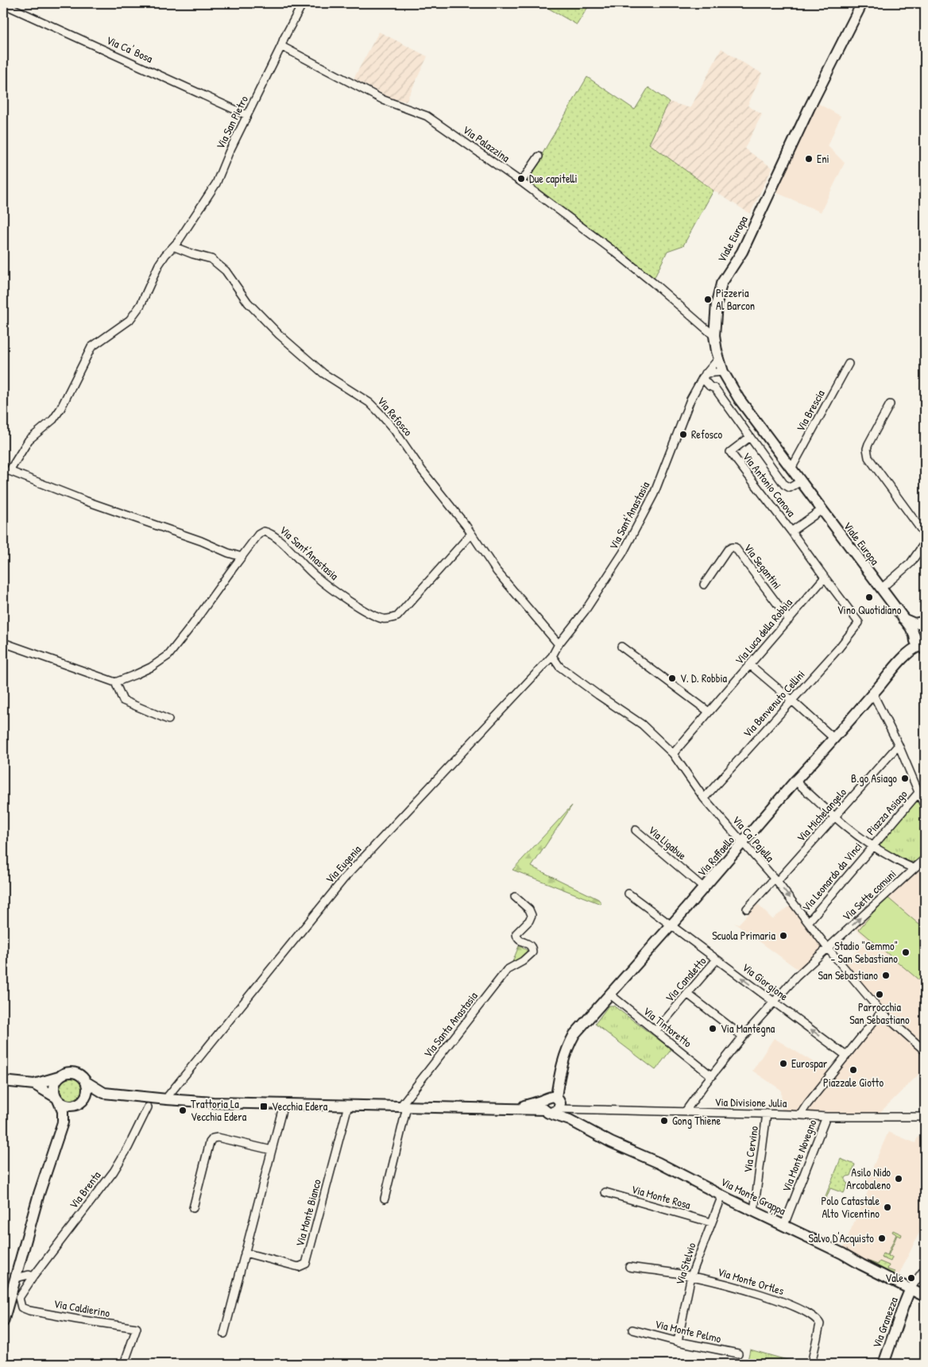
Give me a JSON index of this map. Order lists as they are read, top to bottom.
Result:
{
  "streets": {
    "main road": [
      "Viale Europa",
      "Via Raffaello",
      "Via Monte Grappa",
      "Via Granezza"
    ],
    "street": [
      "Via Ca' Bosa",
      "Via San Pietro",
      "Via Palazzina",
      "Via Brescia",
      "Via Refosco",
      "Via Antonio Canova",
      "Via Sant'Anastasia",
      "Via Segantini",
      "Via Luca della Robbia",
      "Via Benvenuto Cellini",
      "Piazza Asiago",
      "Via Michelangelo",
      "Via Ca' Pajella",
      "Via Ligabue",
      "Via Eugenia",
      "Via Leonardo da Vinci",
      "Via Sette comuni",
      "Via Canaletto",
      "Via Giorgione",
      "Via Santa Anastasia",
      "Via Tintoretto",
      "Via Divisione Julia",
      "Via Cervino",
      "Via Monte Novegno",
      "Via Brenta",
      "Via Monte Rosa",
      "Via Monte Bianco",
      "Via Stelvio",
      "Via Monte Ortles",
      "Via Caldierino",
      "Via Monte Pelmo"
    ]
  },
  "crossings": [
    ["Via Ca' Bosa", "Via San Pietro"],
    ["Via San Pietro", "Via Palazzina"],
    ["Via San Pietro", "Via Refosco"],
    ["Via Palazzina", "Viale Europa"],
    ["Viale Europa", "Via Brescia"],
    ["Viale Europa", "Via Antonio Canova"],
    ["Viale Europa", "Via Sant'Anastasia"],
    ["Viale Europa", "Via Raffaello"],
    ["Via Refosco", "Via Sant'Anastasia"],
    ["Via Antonio Canova", "Via Luca della Robbia"],
    ["Via Antonio Canova", "Via Benvenuto Cellini"],
    ["Via Sant'Anastasia", "Via Ca' Pajella"],
    ["Via Sant'Anastasia", "Via Eugenia"],
    ["Via Segantini", "Via Luca della Robbia"],
    ["Via Luca della Robbia", "Via Ca' Pajella"],
    ["Via Benvenuto Cellini", "Via Ca' Pajella"],
    ["Piazza Asiago", "Via Leonardo da Vinci"],
    ["Piazza Asiago", "Via Sette comuni"],
    ["Via Michelangelo", "Via Ca' Pajella"],
    ["Via Ca' Pajella", "Via Raffaello"],
    ["Via Ca' Pajella", "Via Eugenia"],
    ["Via Ca' Pajella", "Via Leonardo da Vinci"],
    ["Via Ca' Pajella", "Via Sette comuni"],
    ["Via Ligabue", "Via Raffaello"],
    ["Via Raffaello", "Via Giorgione"],
    ["Via Raffaello", "Via Tintoretto"],
    ["Via Raffaello", "Via Divisione Julia"],
    ["Via Raffaello", "Via Monte Grappa"],
    ["Via Canaletto", "Via Giorgione"],
    ["Via Canaletto", "Via Tintoretto"],
    ["Via Divisione Julia", "Via Cervino"],
    ["Via Divisione Julia", "Via Monte Novegno"],
    ["Via Divisione Julia", "Via Monte Grappa"],
    ["Via Cervino", "Via Monte Grappa"],
    ["Via Monte Novegno", "Via Monte Grappa"],
    ["Via Brenta", "Via Caldierino"],
    ["Via Monte Grappa", "Via Stelvio"],
    ["Via Monte Grappa", "Via Granezza"],
    ["Via Monte Rosa", "Via Stelvio"],
    ["Via Stelvio", "Via Monte Ortles"],
    ["Via Stelvio", "Via Monte Pelmo"]
  ],
  "one_way": ["Via Sette comuni"],
  "places": {
    "other": [
      "Eni",
      "Due capitelli",
      "Pizzeria Al Barcon",
      "Refosco",
      "Vino Quotidiano",
      "V. D. Robbia",
      "B.go Asiago",
      "Scuola Primaria",
      "Stadio \"Gemmo\" - San Sebastiano",
      "San Sebastiano",
      "Parrocchia San Sebastiano",
      "Via Mantegna",
      "Eurospar",
      "Piazzale Giotto",
      "Trattoria La Vecchia Edera",
      "Gong Thiene",
      "Asilo Nido Arcobaleno",
      "Polo Catastale Alto Vicentino",
      "Salvo D'Acquisto",
      "Vale"
    ],
    "transit": ["Vecchia Edera"]
  }
}
